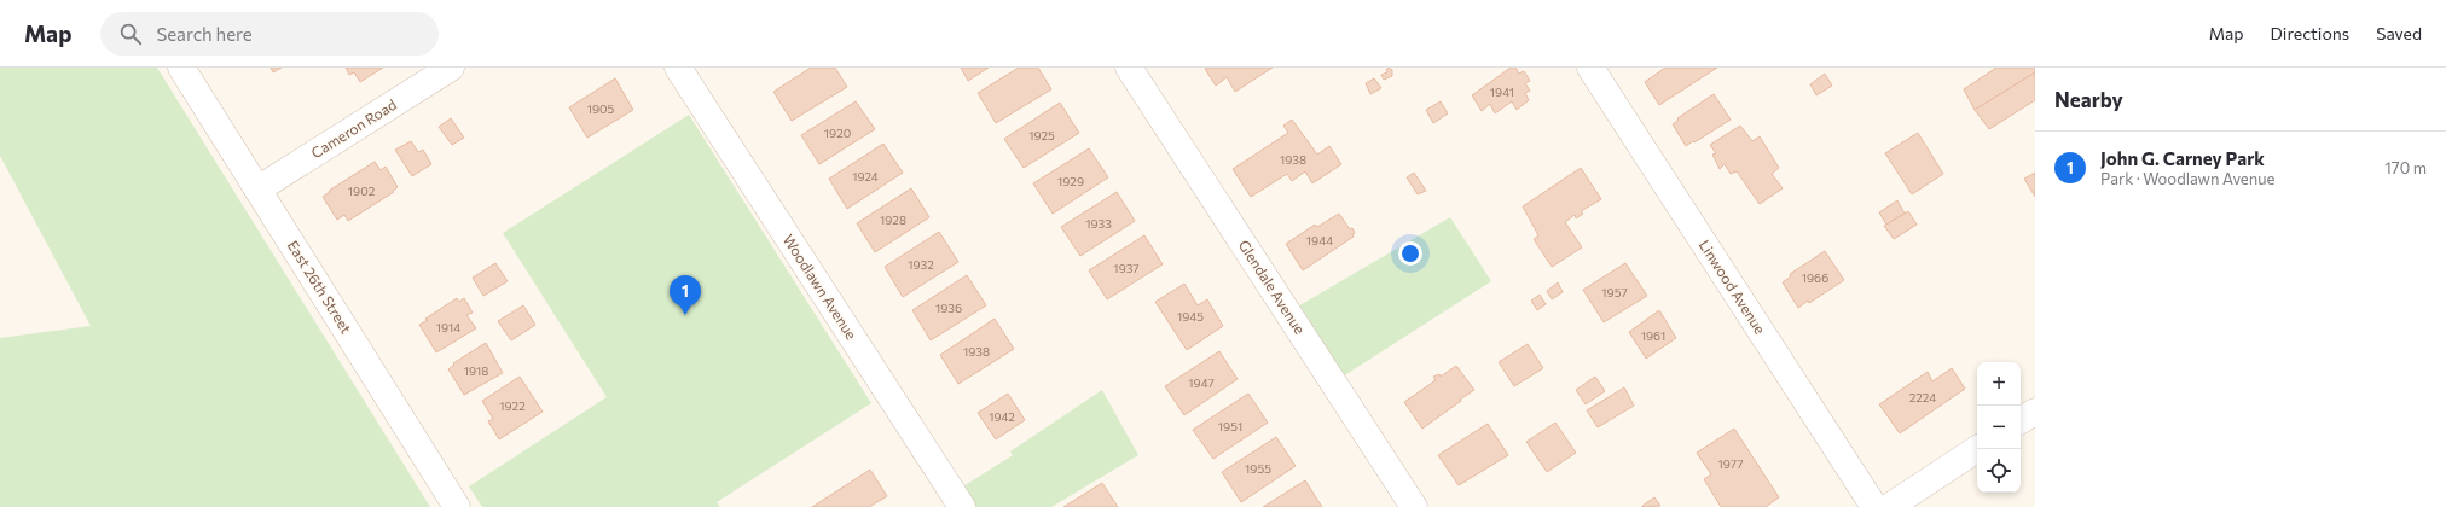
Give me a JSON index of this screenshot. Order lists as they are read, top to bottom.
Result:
{
  "streets": {
    "street": [
      "Cameron Road",
      "East 26th Street",
      "Woodlawn Avenue",
      "Glendale Avenue",
      "Linwood Avenue"
    ]
  },
  "crossings": [
    ["Cameron Road", "East 26th Street"]
  ],
  "house_numbers": [
    "1941",
    "1905",
    "1920",
    "1925",
    "1938",
    "1924",
    "1929",
    "1902",
    "1928",
    "1933",
    "1944",
    "1932",
    "1937",
    "1966",
    "1957",
    "1936",
    "1945",
    "1914",
    "1961",
    "1938",
    "1918",
    "1947",
    "2224",
    "1922",
    "1942",
    "1951",
    "1977",
    "1955"
  ],
  "page": {
    "header": "Map",
    "search": "Search here",
    "nav": ["Map", "Directions", "Saved"],
    "heading": "Nearby",
    "list": [
      {
        "mark": "1",
        "name": "John G. Carney Park",
        "note": "Park · Woodlawn Avenue",
        "value": "170 m"
      }
    ],
    "pins": "1",
    "map_buttons": ["+", "−"]
  }
}
